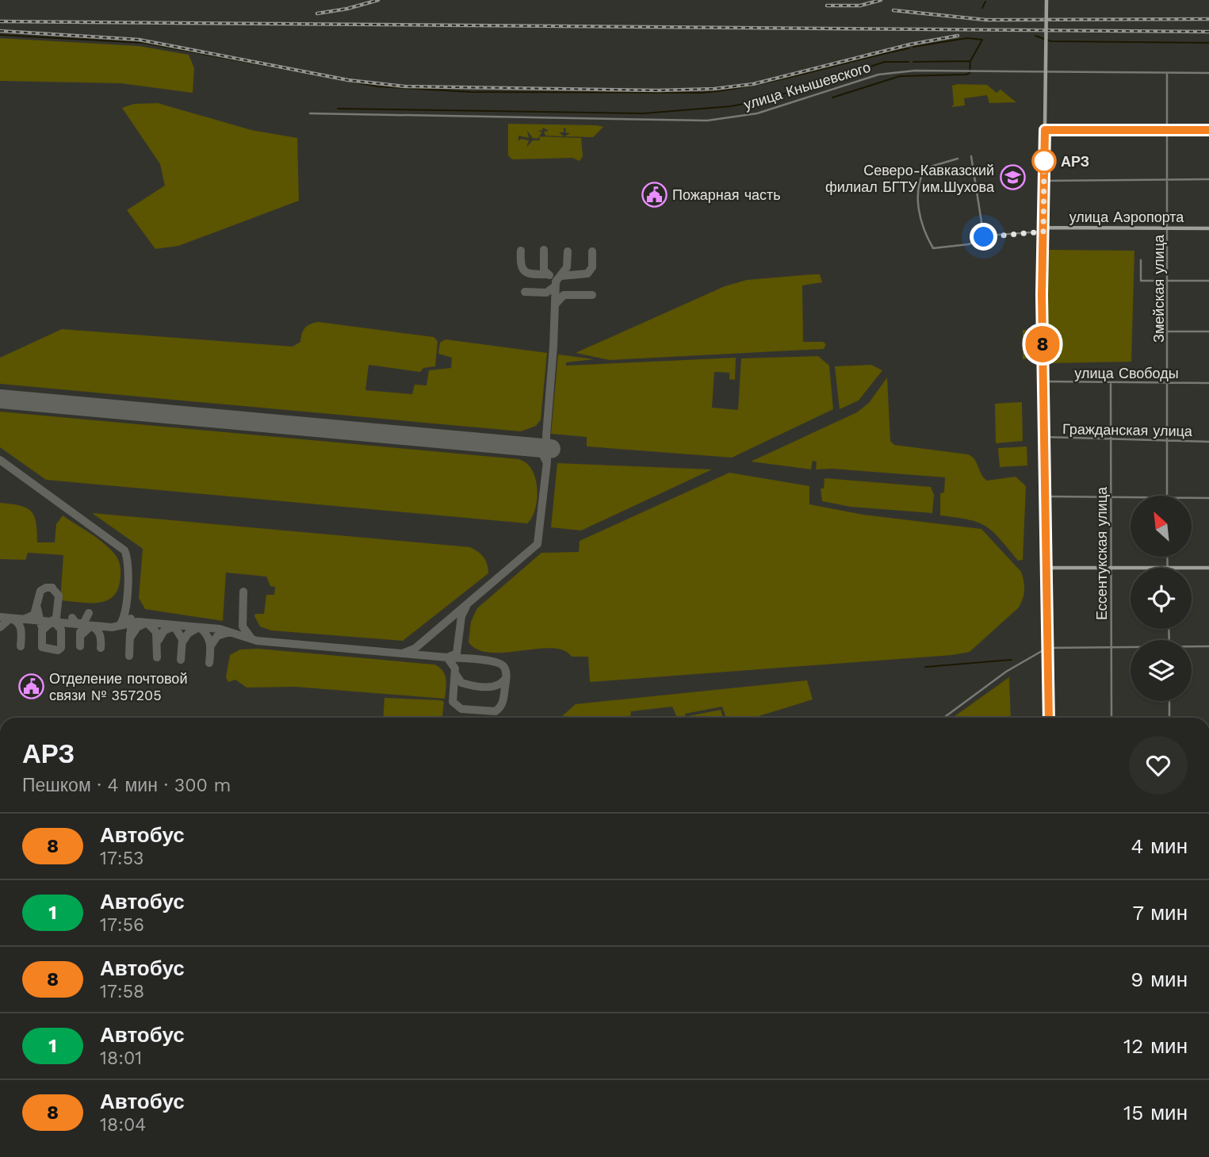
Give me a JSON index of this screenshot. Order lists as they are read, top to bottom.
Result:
{
  "streets": {
    "main road": ["улица Аэропорта"],
    "street": [
      "улица Кнышевского",
      "Змейская улица",
      "улица Свободы",
      "Гражданская улица",
      "Ессентукская улица"
    ]
  },
  "crossings": [
    ["улица Кнышевского", "Змейская улица"],
    ["улица Аэропорта", "Змейская улица"],
    ["Змейская улица", "улица Свободы"],
    ["Змейская улица", "Гражданская улица"],
    ["улица Свободы", "Ессентукская улица"],
    ["Гражданская улица", "Ессентукская улица"]
  ],
  "places": {
    "other": ["АРЗ"],
    "school or university": ["Северо-Кавказский филиал БГТУ им.Шухова"],
    "public building": ["Пожарная часть", "Отделение почтовой связи № 357205"]
  },
  "lines": ["bus line 8"],
  "north": "top left",
  "page": {
    "on_map": "8",
    "heading": ["АРЗ", "Пешком · 4 мин · 300 m"],
    "list": [
      {
        "mark": "8",
        "name": "Автобус",
        "note": "17:53",
        "value": "4 мин"
      },
      {
        "mark": "1",
        "name": "Автобус",
        "note": "17:56",
        "value": "7 мин"
      },
      {
        "mark": "8",
        "name": "Автобус",
        "note": "17:58",
        "value": "9 мин"
      },
      {
        "mark": "1",
        "name": "Автобус",
        "note": "18:01",
        "value": "12 мин"
      },
      {
        "mark": "8",
        "name": "Автобус",
        "note": "18:04",
        "value": "15 мин"
      }
    ]
  }
}
